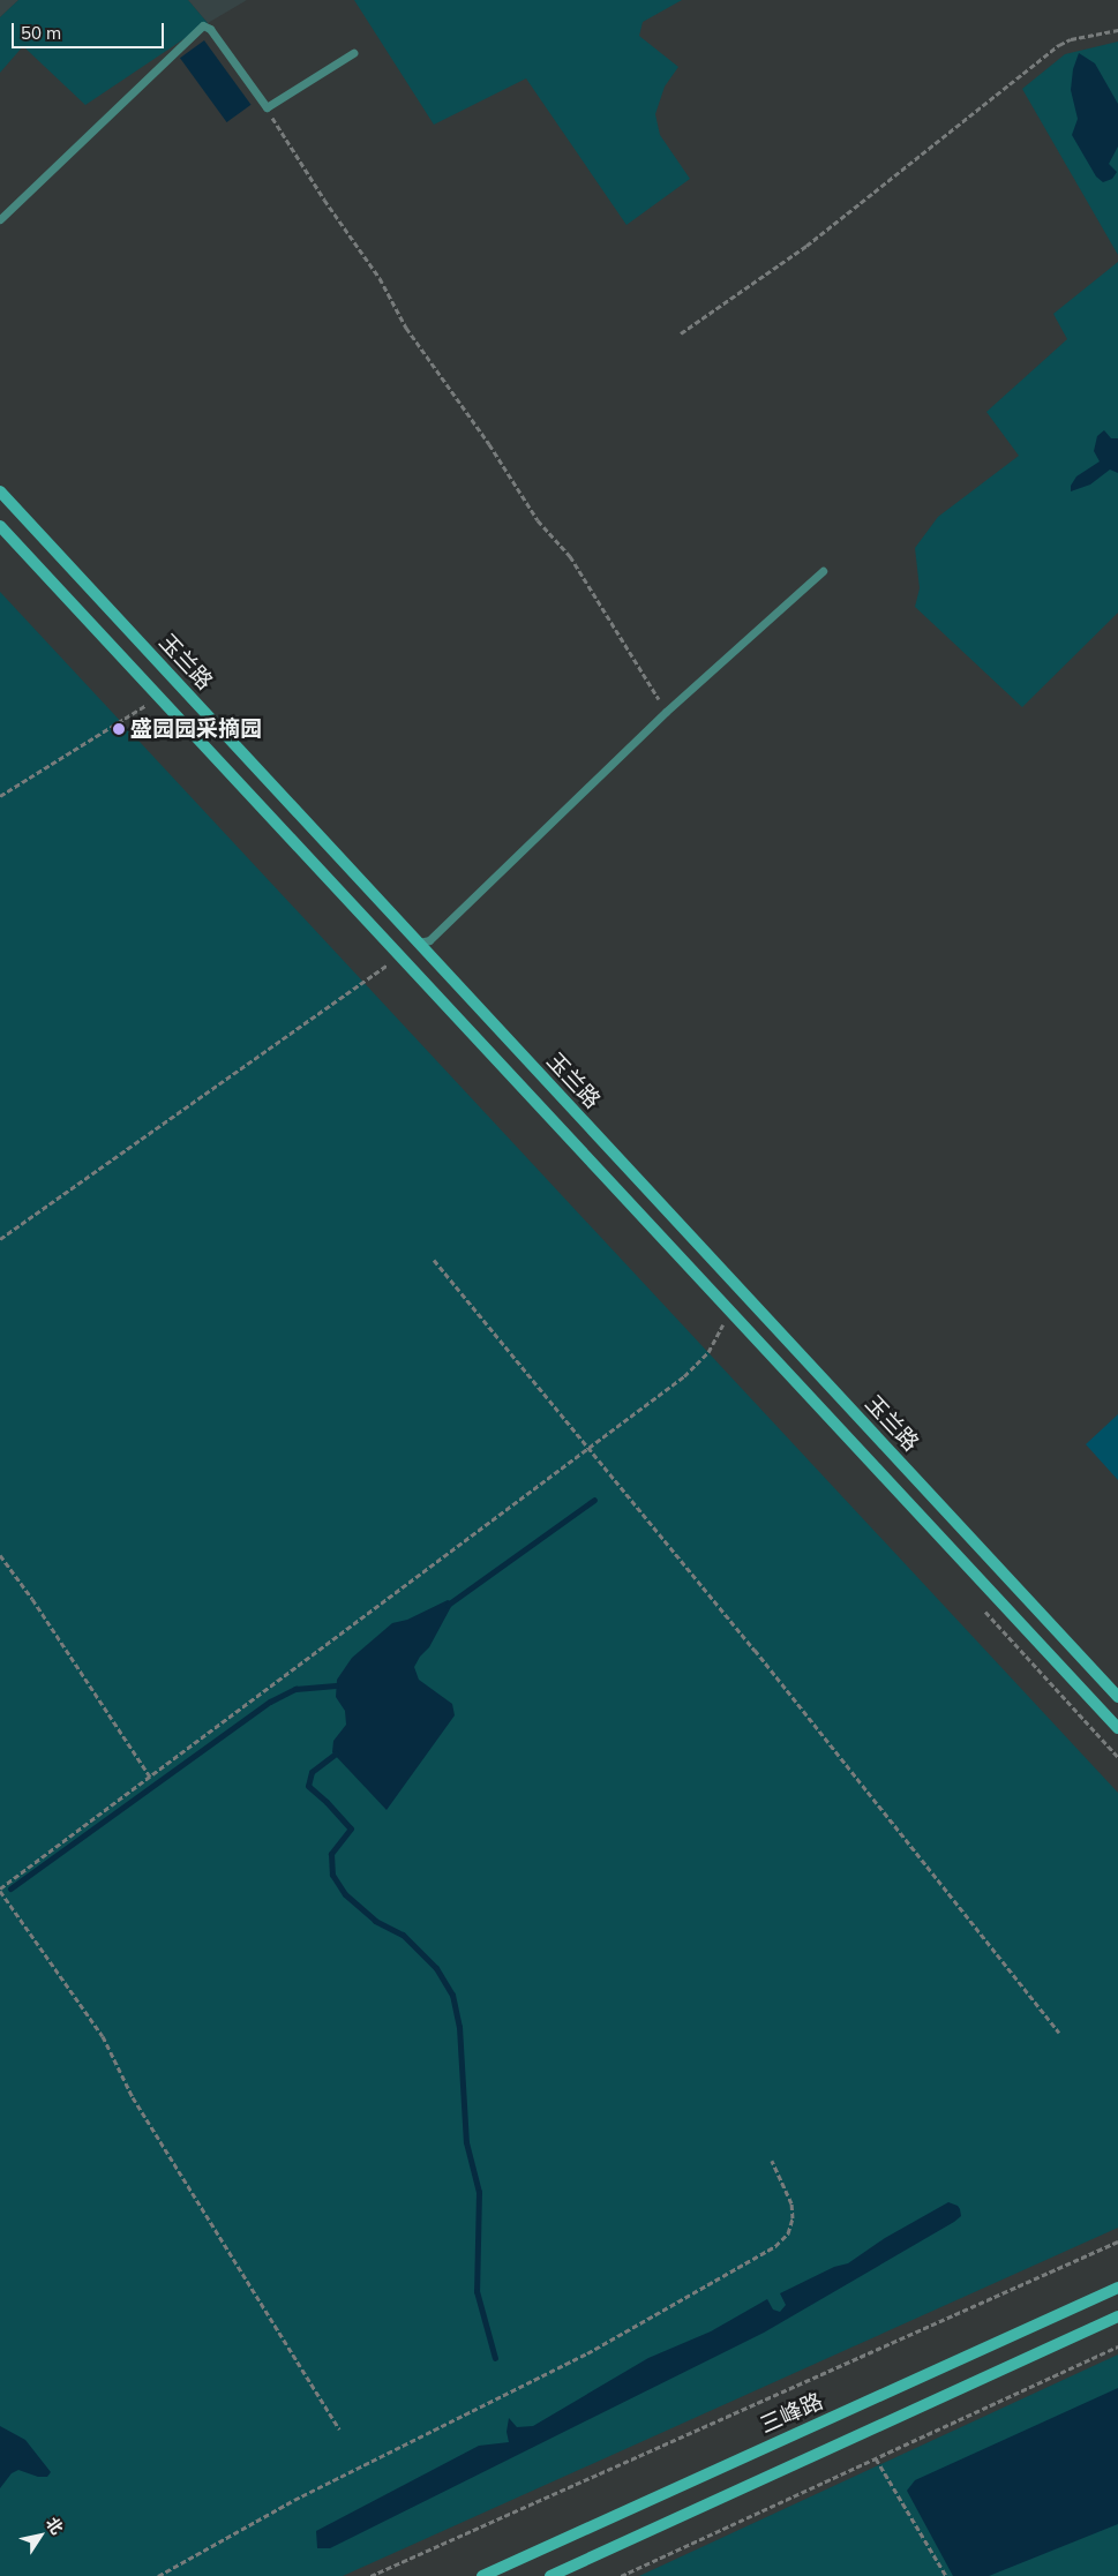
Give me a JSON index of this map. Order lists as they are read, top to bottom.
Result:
{
  "streets": {
    "street": ["玉兰路", "三峰路"]
  },
  "places": ["盛园园采摘园"],
  "scale_bar": "50 m",
  "north": "top right"
}
